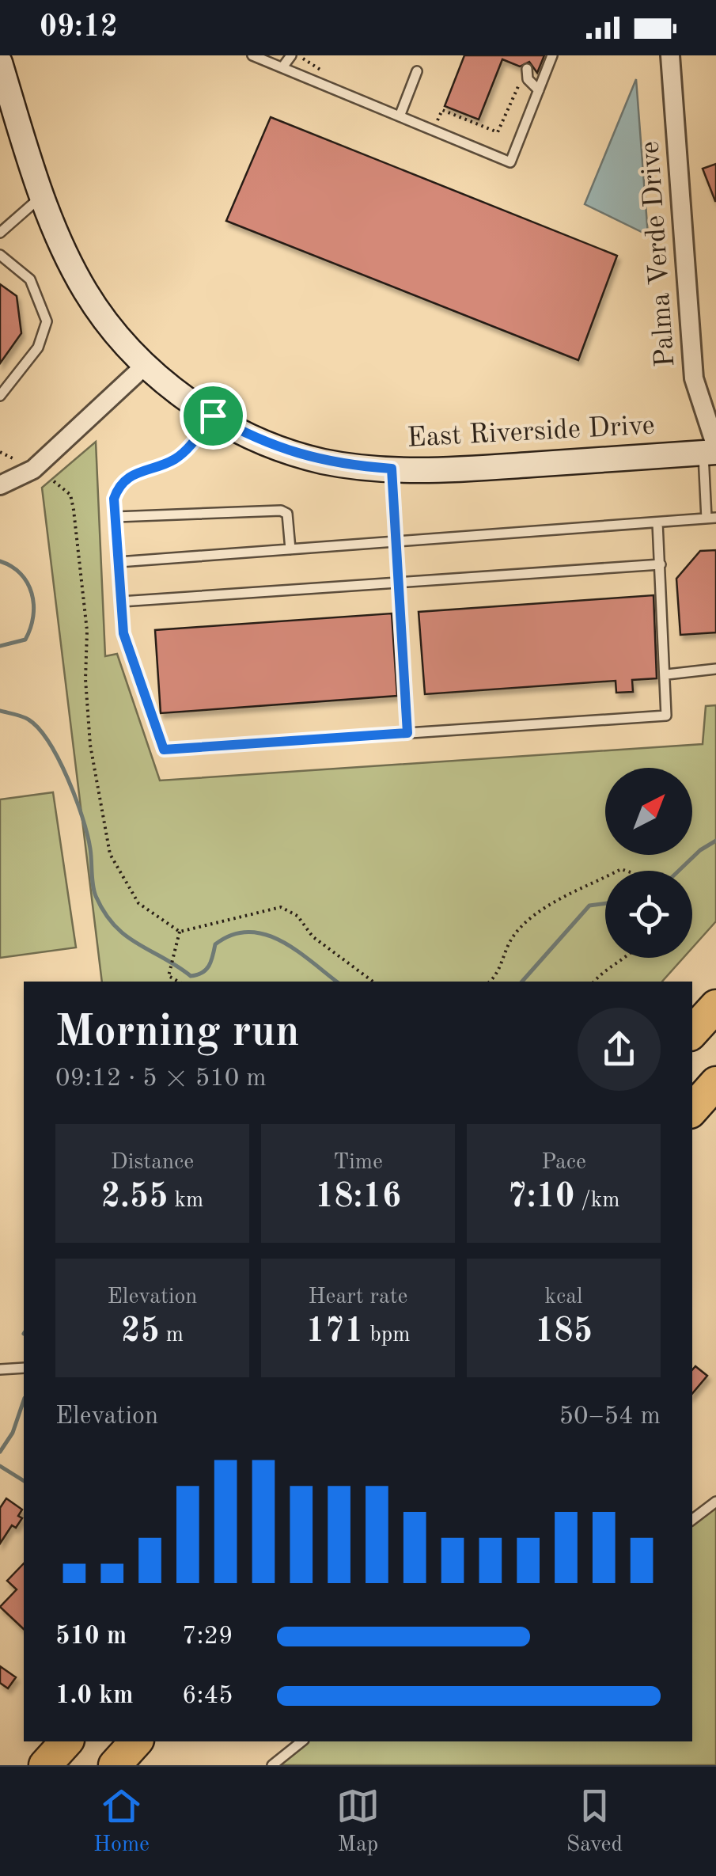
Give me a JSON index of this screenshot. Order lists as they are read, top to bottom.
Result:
{
  "streets": {
    "main road": ["East Riverside Drive"],
    "street": ["Palma Verde Drive"]
  },
  "crossings": [
    ["Palma Verde Drive", "East Riverside Drive"]
  ],
  "north": "top right",
  "page": {
    "status": "09:12",
    "heading": ["Morning run", "09:12 · 5 × 510 m"],
    "stats": [
      ["Distance", "2.55 km"],
      ["Time", "18:16"],
      ["Pace", "7:10 /km"],
      ["Elevation", "25 m"],
      ["Heart rate", "171 bpm"],
      ["kcal", "185"]
    ],
    "chart": ["Elevation", "50–54 m"],
    "list": [
      {
        "name": "510 m",
        "note": "7:29"
      },
      {
        "name": "1.0 km",
        "note": "6:45"
      }
    ],
    "tabs": ["Home", "Map", "Saved"]
  }
}
